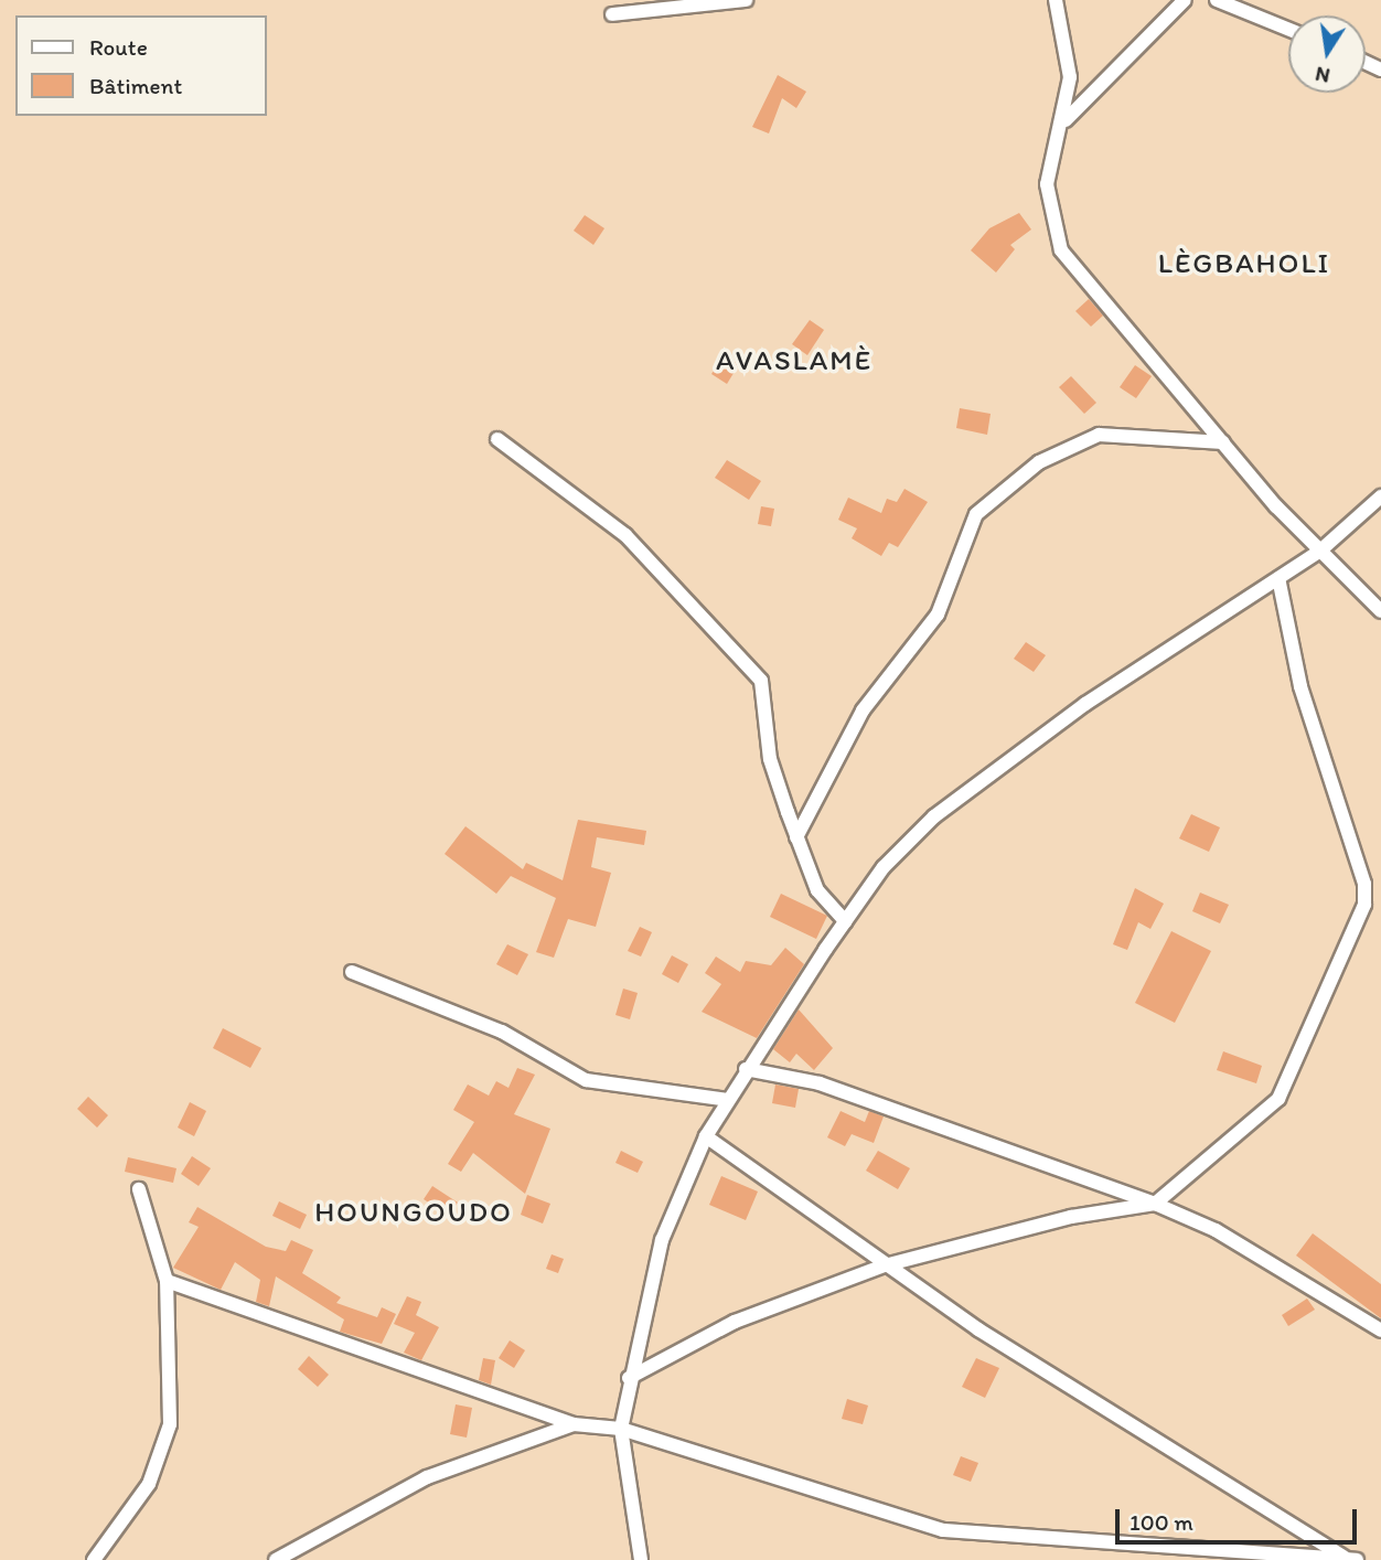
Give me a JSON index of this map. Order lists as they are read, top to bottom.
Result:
{
  "districts": ["LÈGBAHOLI", "AVASLAMÈ", "HOUNGOUDO"],
  "legend": ["Route", "Bâtiment"],
  "scale_bar": "100 m",
  "north": "bottom"
}
